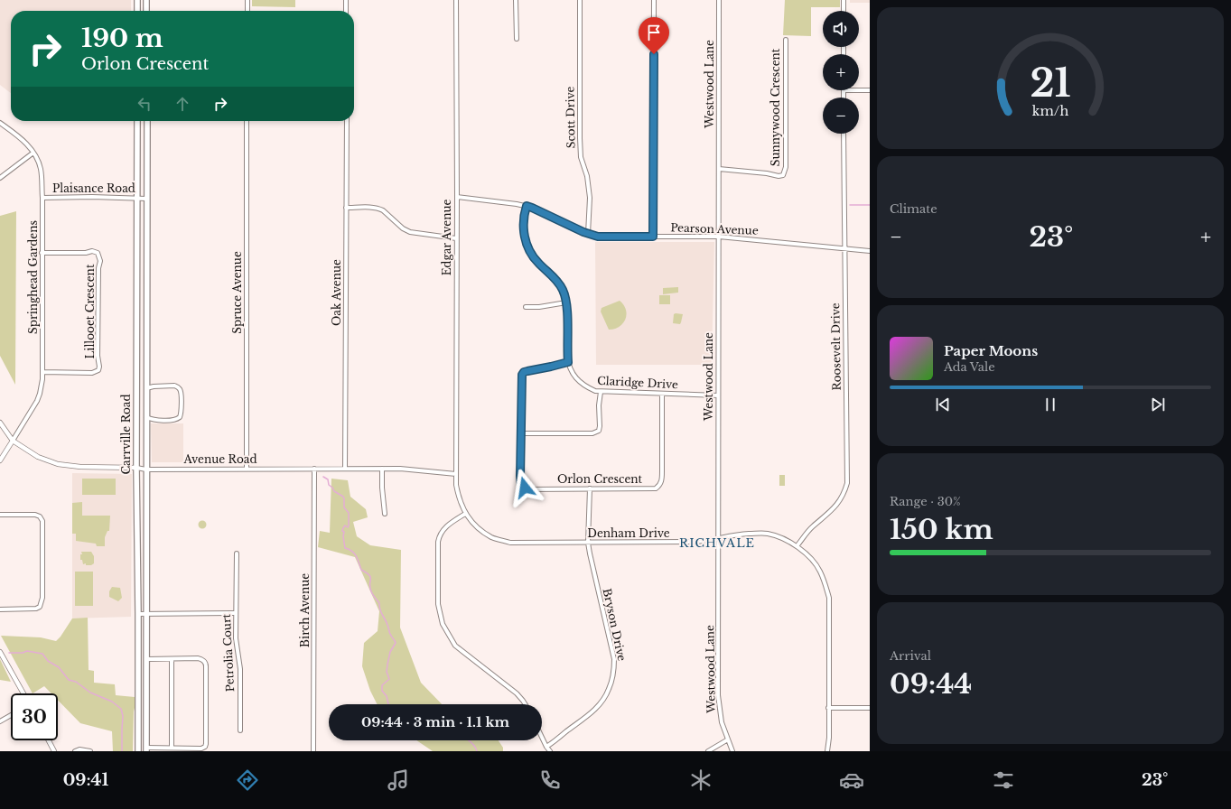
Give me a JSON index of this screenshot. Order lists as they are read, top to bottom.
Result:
{
  "streets": {
    "main road": ["Carrville Road"],
    "street": [
      "Westwood Lane",
      "Sunnywood Crescent",
      "Scott Drive",
      "Plaisance Road",
      "Pearson Avenue",
      "Edgar Avenue",
      "Springhead Gardens",
      "Spruce Avenue",
      "Oak Avenue",
      "Lillooet Crescent",
      "Roosevelt Drive",
      "Claridge Drive",
      "Avenue Road",
      "Orlon Crescent",
      "Denham Drive",
      "Birch Avenue",
      "Bryson Drive",
      "Petrolia Court"
    ]
  },
  "crossings": [
    ["Westwood Lane", "Sunnywood Crescent"],
    ["Westwood Lane", "Pearson Avenue"],
    ["Westwood Lane", "Claridge Drive"],
    ["Westwood Lane", "Denham Drive"],
    ["Scott Drive", "Pearson Avenue"],
    ["Plaisance Road", "Springhead Gardens"],
    ["Plaisance Road", "Carrville Road"],
    ["Pearson Avenue", "Edgar Avenue"],
    ["Pearson Avenue", "Roosevelt Drive"],
    ["Pearson Avenue", "Claridge Drive"],
    ["Edgar Avenue", "Avenue Road"],
    ["Edgar Avenue", "Denham Drive"],
    ["Springhead Gardens", "Lillooet Crescent"],
    ["Springhead Gardens", "Avenue Road"],
    ["Spruce Avenue", "Avenue Road"],
    ["Oak Avenue", "Avenue Road"],
    ["Roosevelt Drive", "Denham Drive"],
    ["Claridge Drive", "Orlon Crescent"],
    ["Carrville Road", "Avenue Road"],
    ["Avenue Road", "Denham Drive"],
    ["Avenue Road", "Birch Avenue"],
    ["Orlon Crescent", "Bryson Drive"],
    ["Denham Drive", "Bryson Drive"]
  ],
  "districts": ["RICHVALE"],
  "page": {
    "map_buttons": ["+", "−"],
    "turn": ["190 m", "Orlon Crescent"],
    "tile": [
      "Climate",
      ["Range · 30%", "150 km"],
      ["Arrival", "09:44"]
    ],
    "heat": ["−", "23°", "+"],
    "song": ["Paper Moons", "Ada Vale"],
    "limit": "30",
    "trip": "09:44 · 3 min · 1.1 km",
    "tabs": ["09:41", "23°"],
    "gauge": ["21", "km/h"]
  }
}
